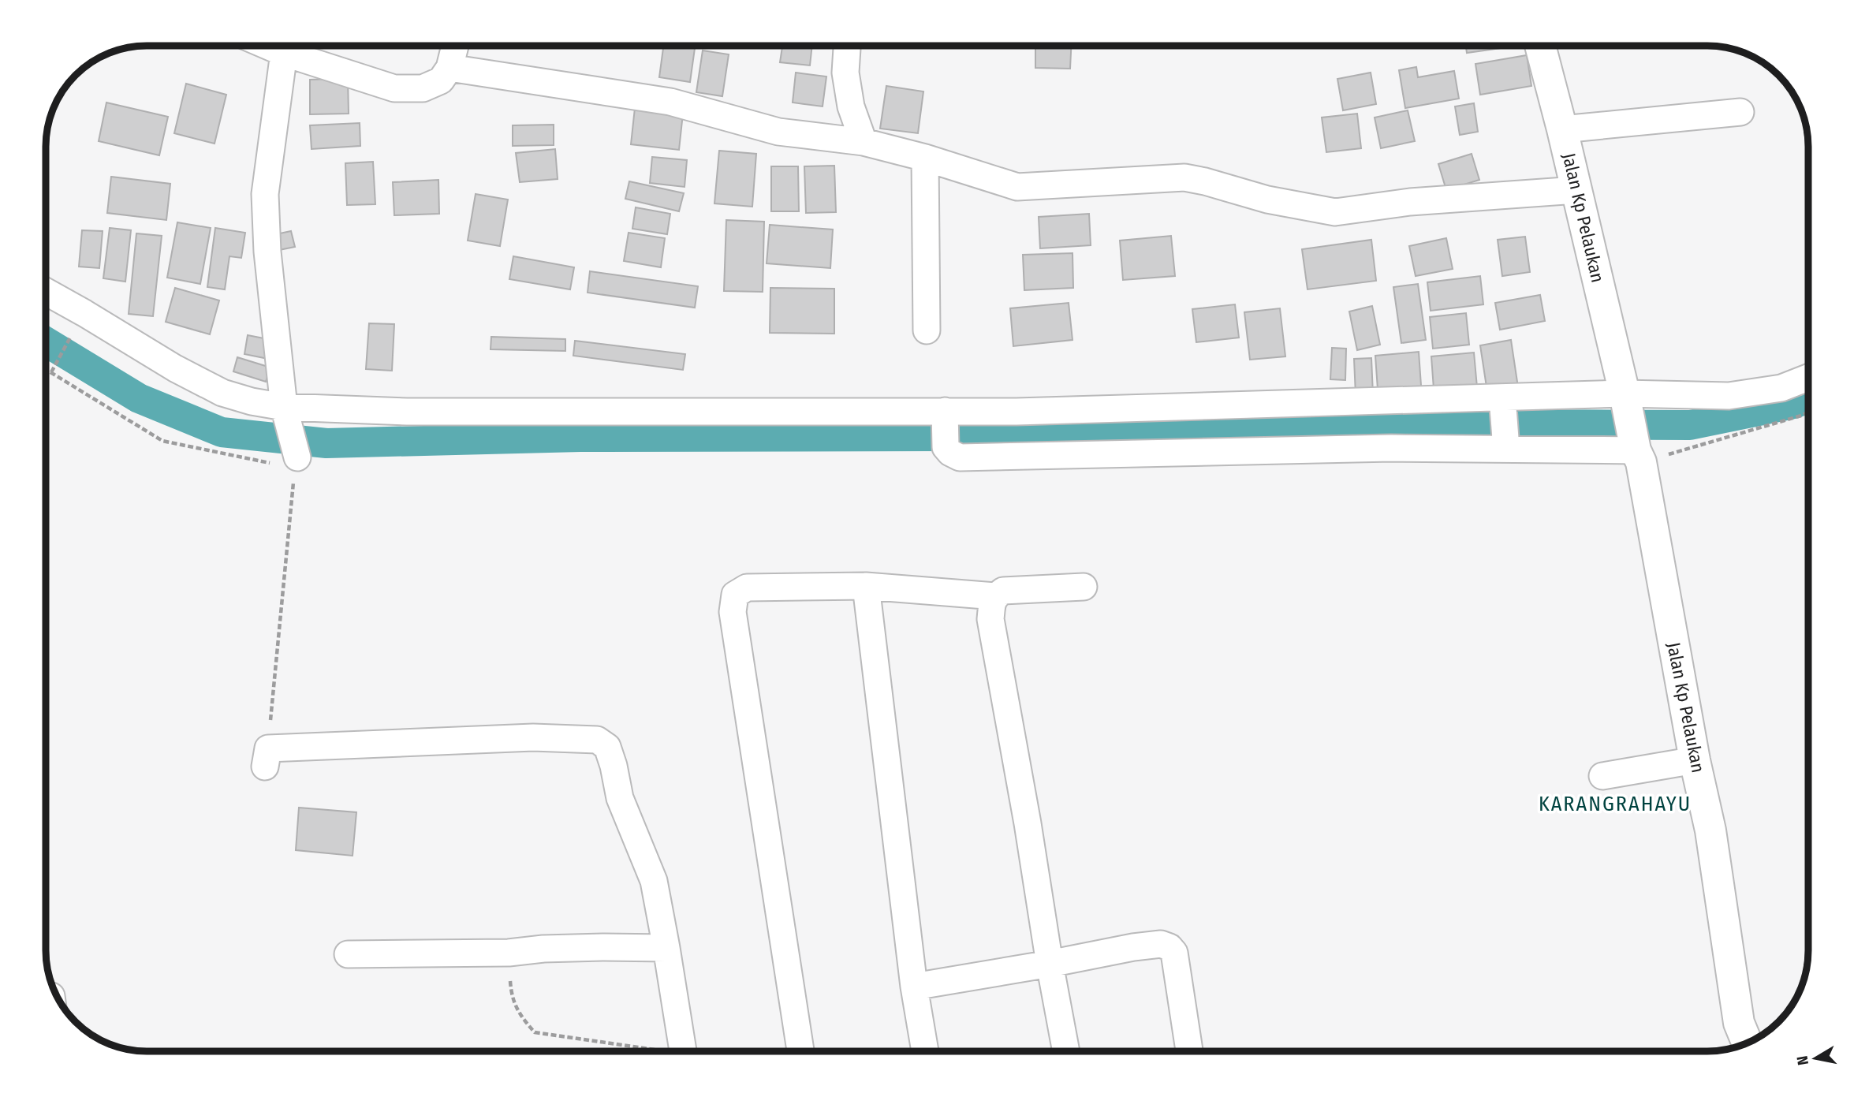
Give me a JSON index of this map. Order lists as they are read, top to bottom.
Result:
{
  "streets": {
    "street": ["Jalan Kp Pelaukan"]
  },
  "districts": ["KARANGRAHAYU"],
  "north": "left"
}
